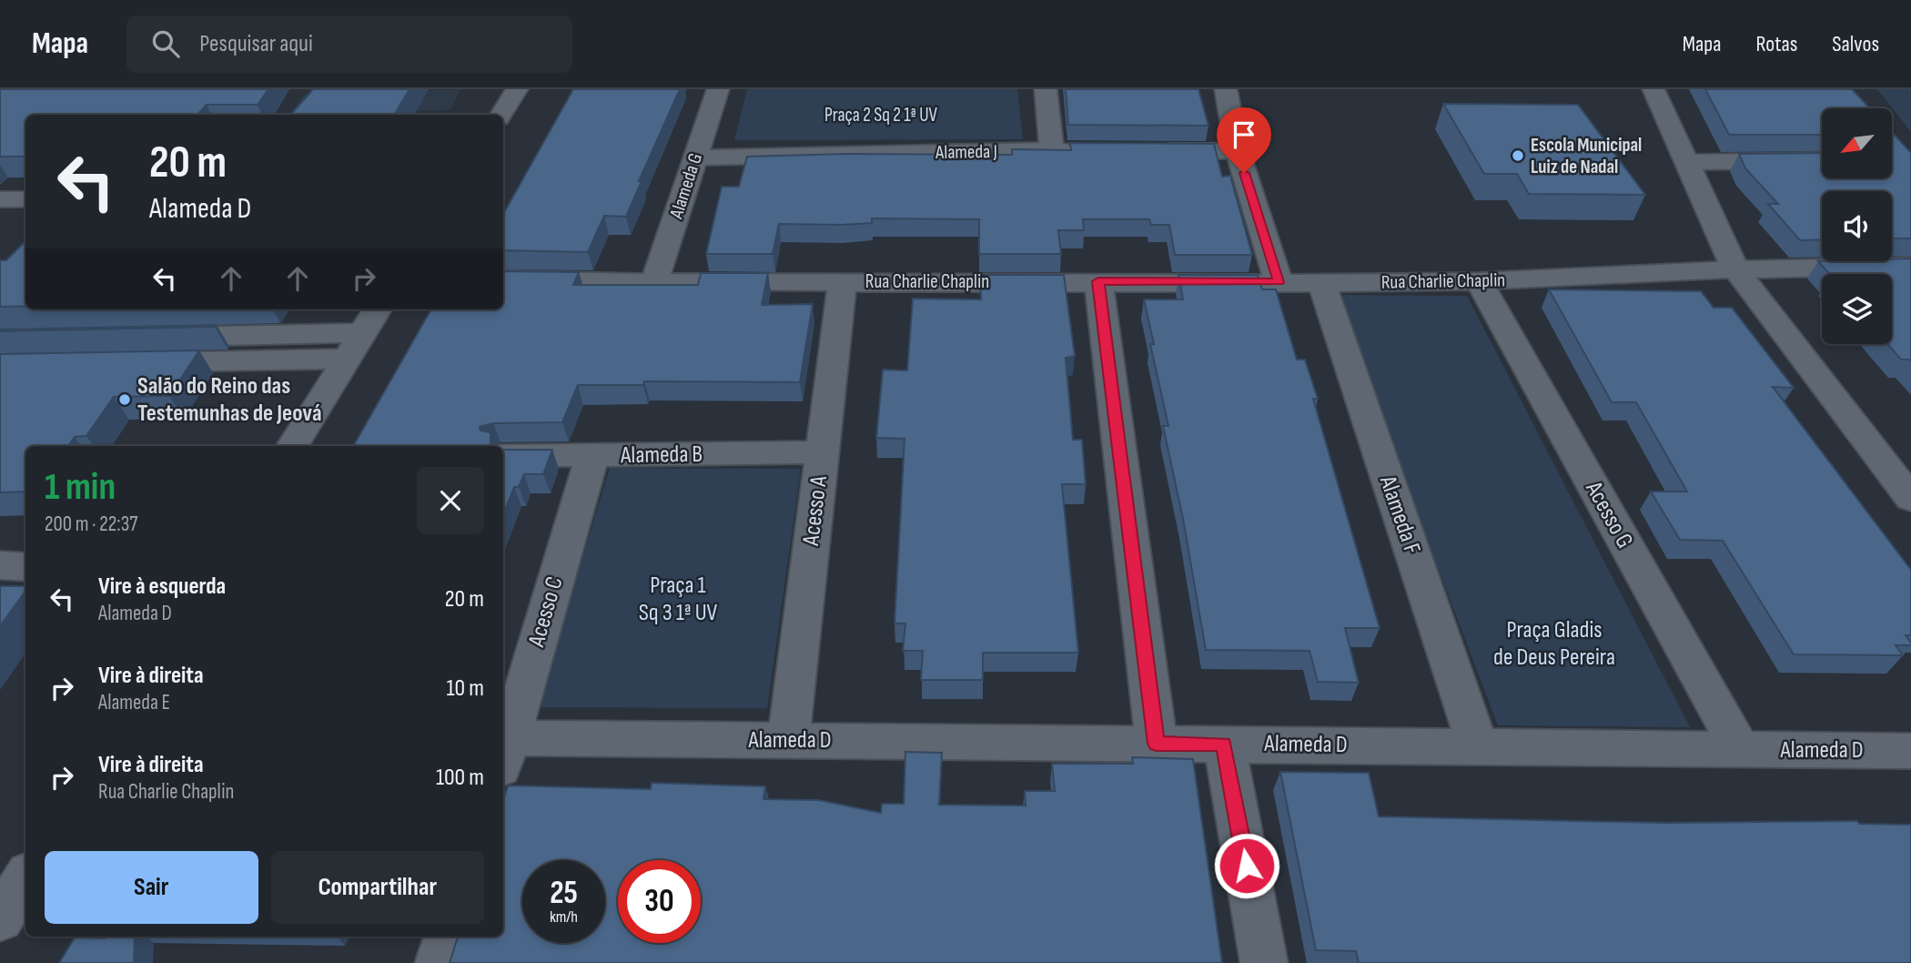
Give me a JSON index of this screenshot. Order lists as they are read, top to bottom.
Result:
{
  "streets": {
    "street": [
      "Alameda J",
      "Alameda G",
      "Rua Charlie Chaplin",
      "Alameda B",
      "Acesso A",
      "Alameda F",
      "Acesso G",
      "Acesso C",
      "Alameda D"
    ]
  },
  "crossings": [
    ["Alameda J", "Alameda G"],
    ["Alameda G", "Rua Charlie Chaplin"],
    ["Rua Charlie Chaplin", "Acesso A"],
    ["Rua Charlie Chaplin", "Alameda F"],
    ["Rua Charlie Chaplin", "Acesso G"],
    ["Alameda B", "Acesso A"],
    ["Alameda B", "Acesso C"],
    ["Acesso A", "Alameda D"],
    ["Alameda F", "Alameda D"],
    ["Acesso G", "Alameda D"],
    ["Acesso C", "Alameda D"]
  ],
  "parks": ["Praça 2 Sq 2 1ª UV", "Praça 1 Sq 3 1ª UV", "Praça Gladis de Deus Pereira"],
  "places": ["Escola Municipal Luiz de Nadal", "Salão do Reino das Testemunhas de Jeová"],
  "north": "bottom left",
  "page": {
    "header": "Mapa",
    "search": "Pesquisar aqui",
    "nav": ["Mapa", "Rotas", "Salvos"],
    "turn": ["20 m", "Alameda D"],
    "heading": ["1 min", "200 m · 22:37"],
    "list": [
      {
        "name": "Vire à esquerda",
        "note": "Alameda D",
        "value": "20 m"
      },
      {
        "name": "Vire à direita",
        "note": "Alameda E",
        "value": "10 m"
      },
      {
        "name": "Vire à direita",
        "note": "Rua Charlie Chaplin",
        "value": "100 m"
      }
    ],
    "buttons": ["Sair", "Compartilhar"],
    "speed": "25 km/h",
    "limit": "30"
  }
}
